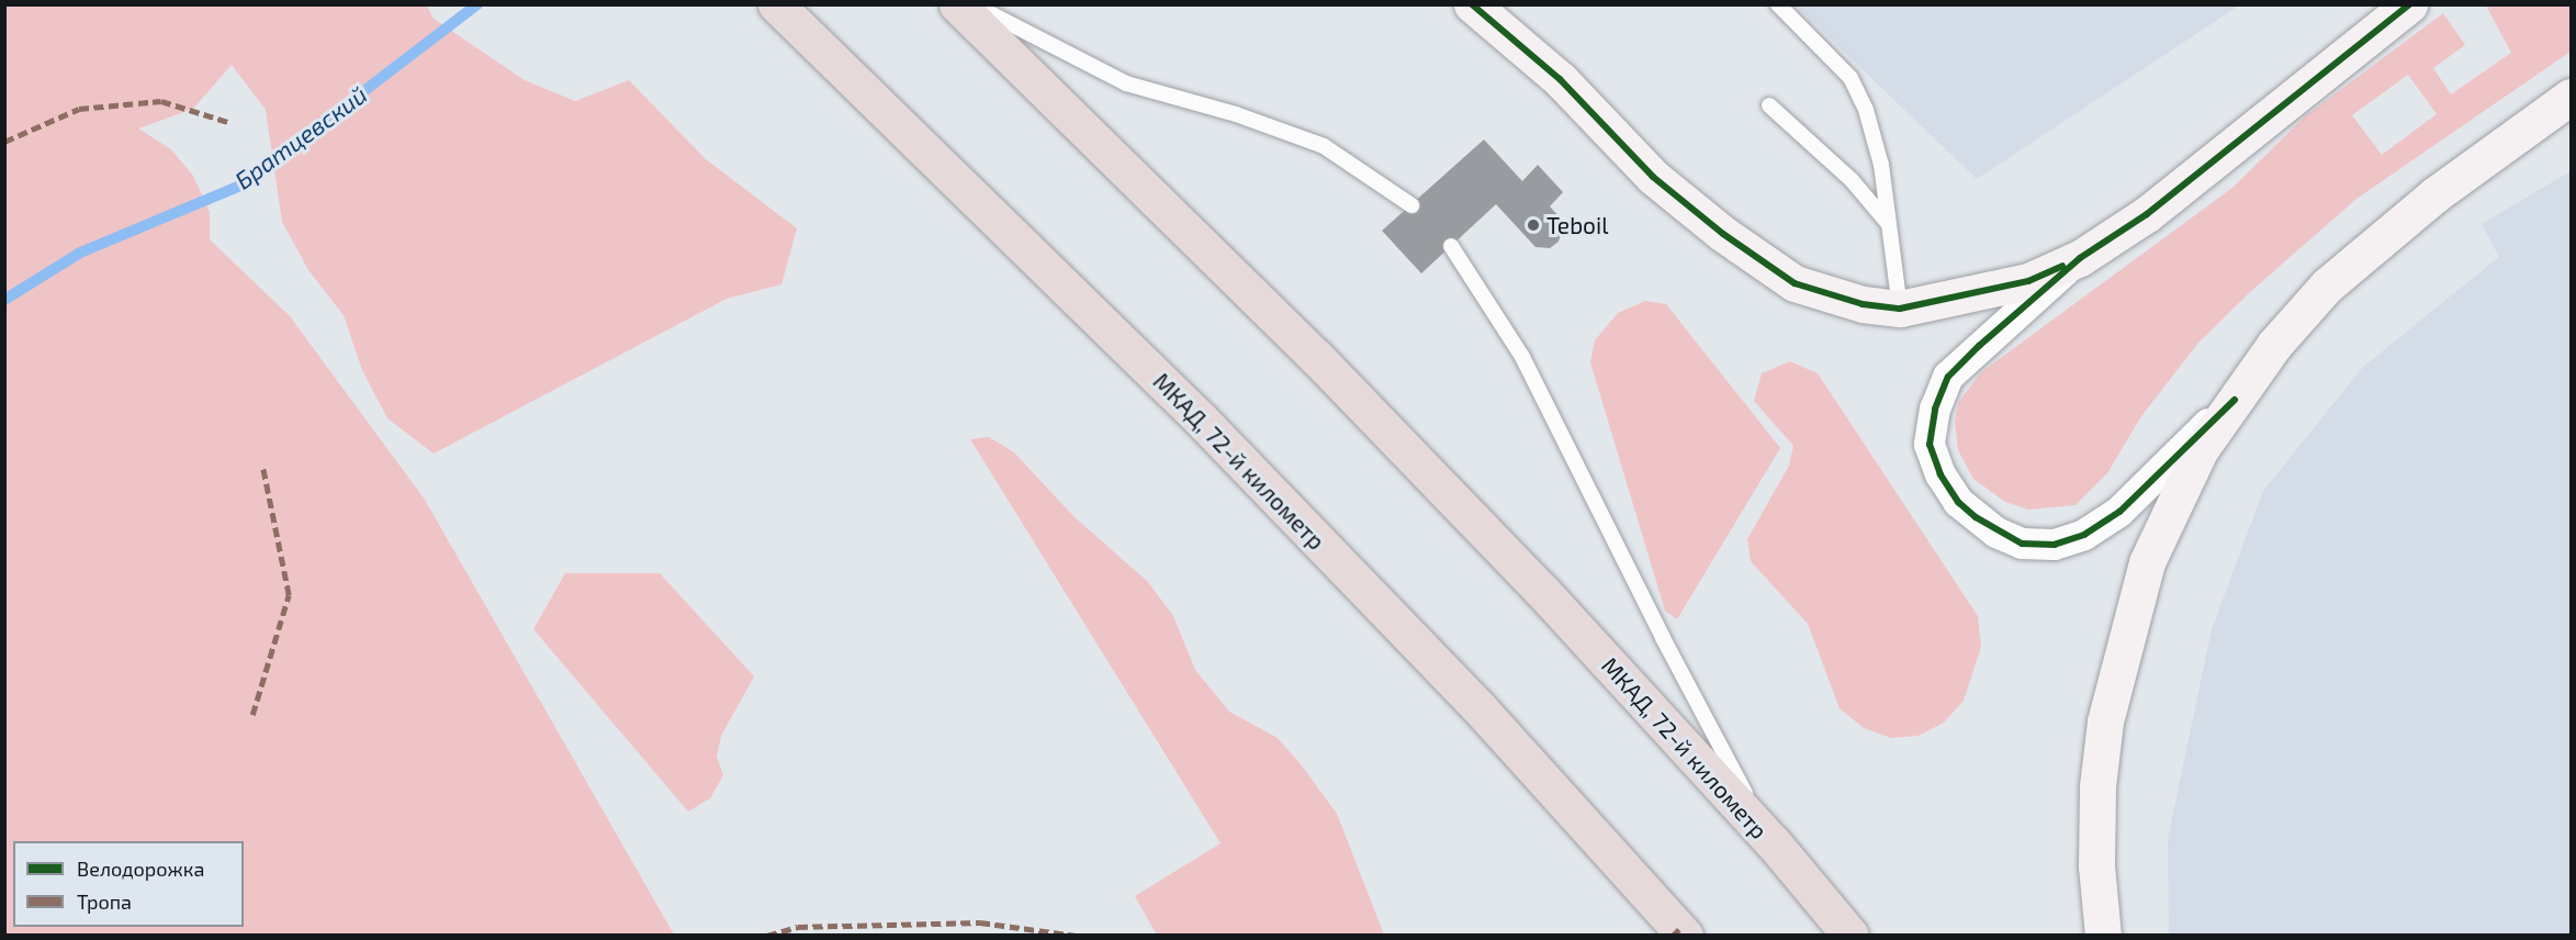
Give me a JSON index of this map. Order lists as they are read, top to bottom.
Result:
{
  "streets": {
    "highway": ["МКАД, 72-й километр"]
  },
  "water": ["Братцевский"],
  "places": ["Teboil"],
  "legend": ["Велодорожка", "Тропа"]
}
